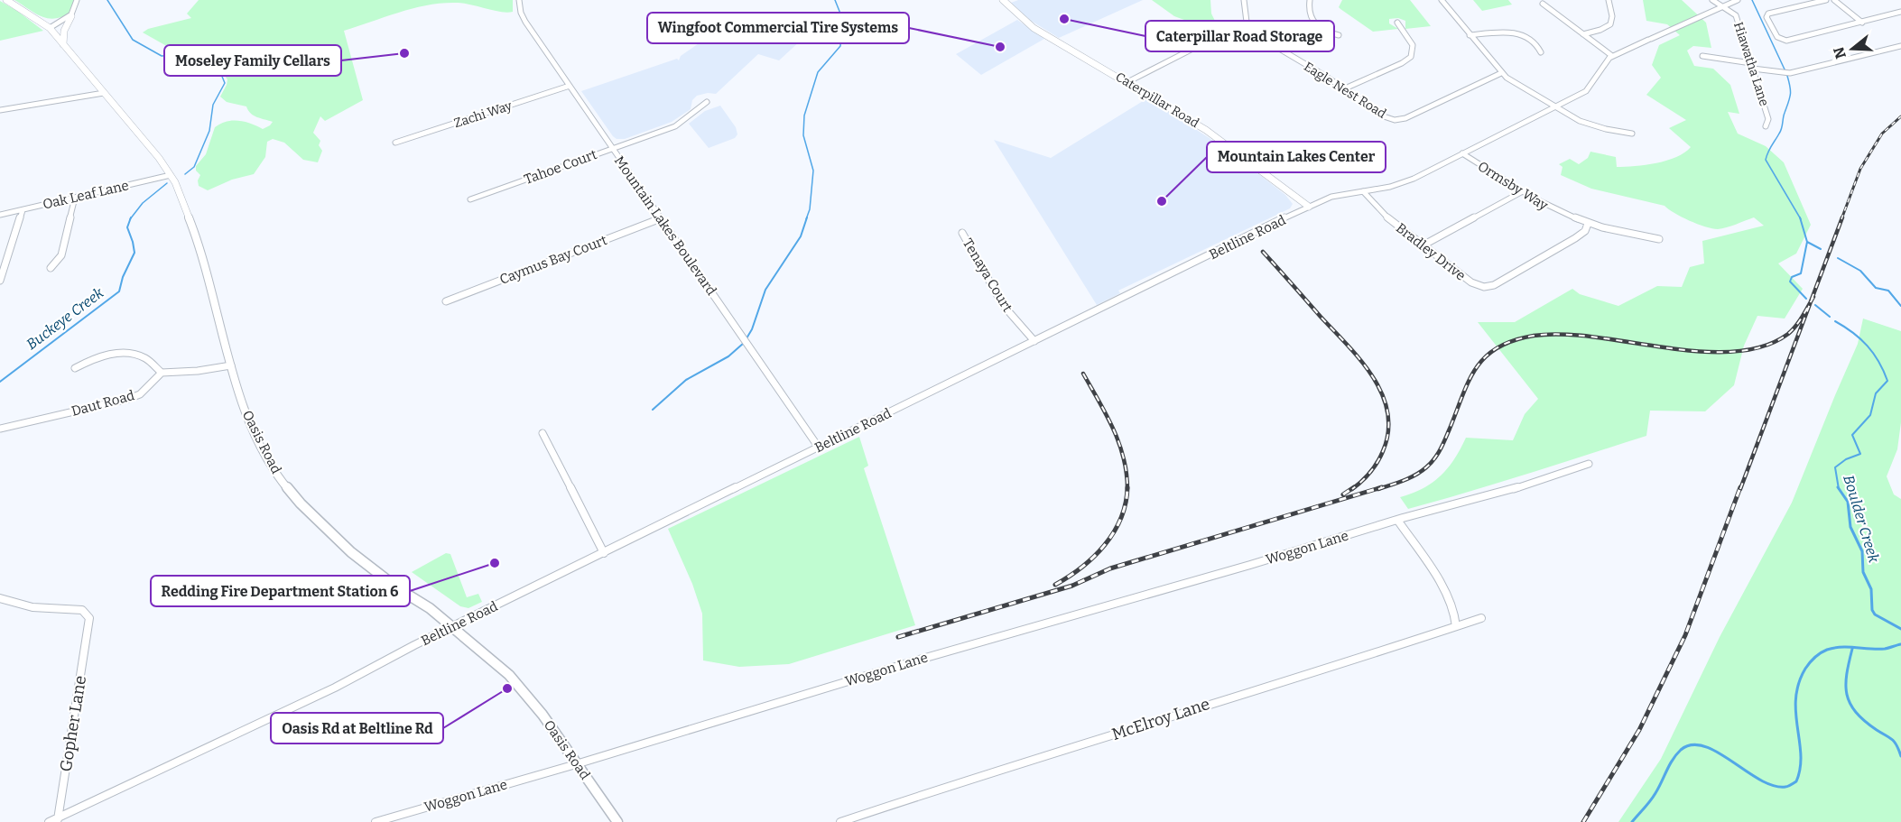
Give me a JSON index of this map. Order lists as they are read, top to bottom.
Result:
{
  "streets": {
    "main road": ["Caterpillar Road", "Oasis Road"],
    "street": [
      "Hiawatha Lane",
      "Eagle Nest Road",
      "Zachi Way",
      "Tahoe Court",
      "Ormsby Way",
      "Oak Leaf Lane",
      "Mountain Lakes Boulevard",
      "Beltline Road",
      "Bradley Drive",
      "Caymus Bay Court",
      "Tenaya Court",
      "Daut Road",
      "Woggon Lane",
      "McElroy Lane",
      "Gopher Lane"
    ]
  },
  "crossings": [
    ["Hiawatha Lane", "Beltline Road"],
    ["Caterpillar Road", "Beltline Road"],
    ["Zachi Way", "Mountain Lakes Boulevard"],
    ["Tahoe Court", "Mountain Lakes Boulevard"],
    ["Ormsby Way", "Beltline Road"],
    ["Ormsby Way", "Bradley Drive"],
    ["Oak Leaf Lane", "Oasis Road"],
    ["Mountain Lakes Boulevard", "Beltline Road"],
    ["Mountain Lakes Boulevard", "Caymus Bay Court"],
    ["Beltline Road", "Bradley Drive"],
    ["Beltline Road", "Tenaya Court"],
    ["Beltline Road", "Oasis Road"],
    ["Beltline Road", "Gopher Lane"],
    ["Oasis Road", "Woggon Lane"]
  ],
  "water": ["Buckeye Creek", "Boulder Creek"],
  "places": [
    "Caterpillar Road Storage",
    "Wingfoot Commercial Tire Systems",
    "Moseley Family Cellars",
    "Mountain Lakes Center",
    "Redding Fire Department Station 6",
    "Oasis Rd at Beltline Rd"
  ],
  "north": "left"
}
